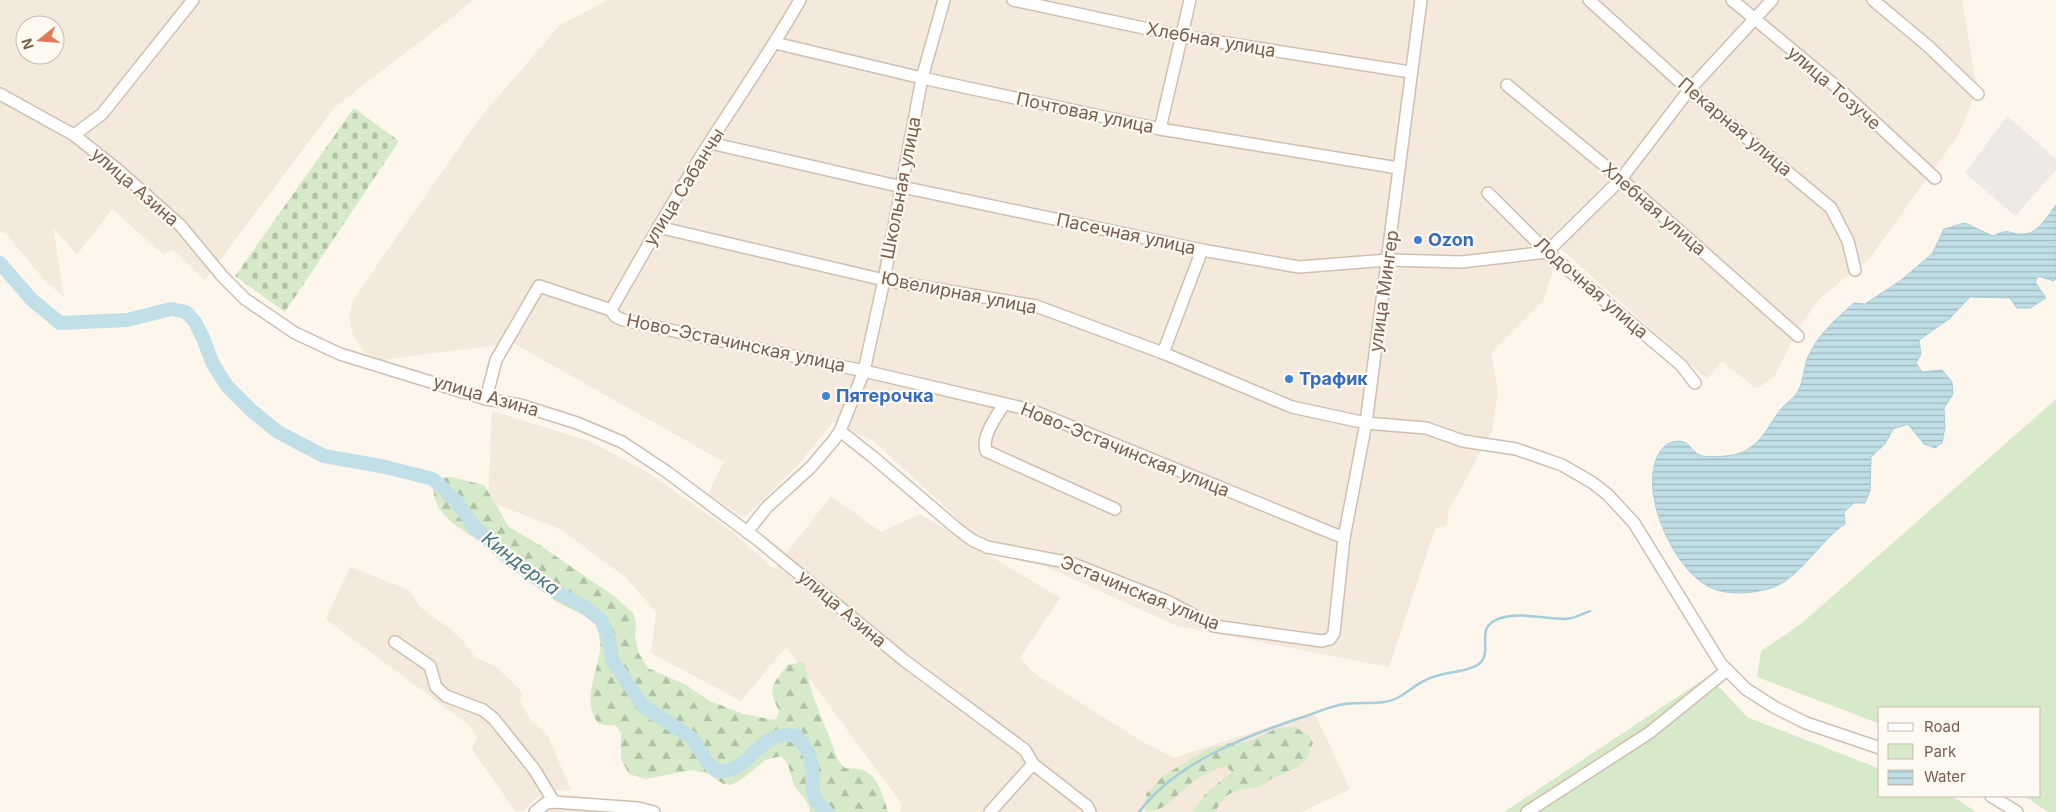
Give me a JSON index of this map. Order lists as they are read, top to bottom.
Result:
{
  "streets": {
    "street": [
      "Хлебная улица",
      "улица Тозуче",
      "Почтовая улица",
      "Пекарная улица",
      "улица Азина",
      "улица Сабанчы",
      "Школьная улица",
      "Пасечная улица",
      "Лодочная улица",
      "улица Мингер",
      "Ювелирная улица",
      "Ново-Эстачинская улица",
      "Эстачинская улица"
    ]
  },
  "crossings": [
    ["Хлебная улица", "улица Мингер"],
    ["Почтовая улица", "улица Сабанчы"],
    ["Почтовая улица", "Школьная улица"],
    ["Почтовая улица", "улица Мингер"],
    ["улица Азина", "Школьная улица"],
    ["улица Сабанчы", "Пасечная улица"],
    ["улица Сабанчы", "Ювелирная улица"],
    ["улица Сабанчы", "Ново-Эстачинская улица"],
    ["Школьная улица", "Пасечная улица"],
    ["Школьная улица", "Ювелирная улица"],
    ["Школьная улица", "Ново-Эстачинская улица"],
    ["Школьная улица", "Эстачинская улица"],
    ["Пасечная улица", "Лодочная улица"],
    ["Пасечная улица", "улица Мингер"],
    ["улица Мингер", "Ювелирная улица"],
    ["улица Мингер", "Ново-Эстачинская улица"],
    ["улица Мингер", "Эстачинская улица"]
  ],
  "water": ["Киндерка"],
  "places": ["Ozon", "Трафик", "Пятерочка"],
  "legend": ["Road", "Park", "Water"],
  "north": "left"
}
